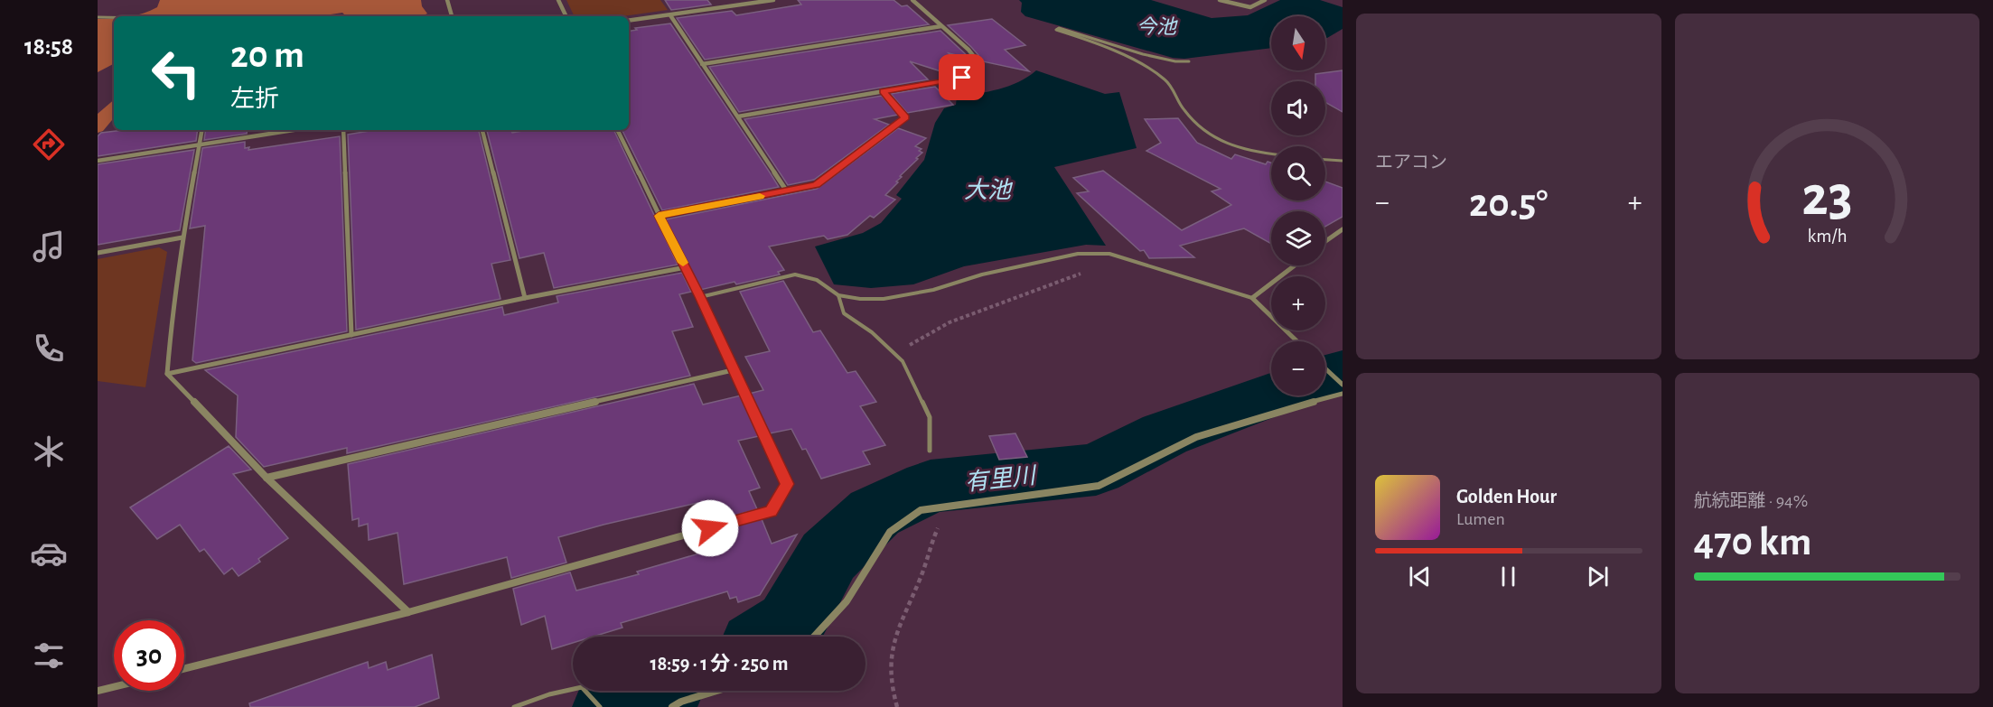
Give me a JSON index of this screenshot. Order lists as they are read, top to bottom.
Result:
{
  "water": ["今池", "大池", "有里川"],
  "north": "bottom",
  "page": {
    "tabs": "18:58",
    "tile": [
      "エアコン",
      ["航続距離 · 94%", "470 km"]
    ],
    "map_buttons": ["+", "−"],
    "turn": ["20 m", "左折"],
    "heat": ["−", "20.5°", "+"],
    "song": ["Golden Hour", "Lumen"],
    "limit": "30",
    "trip": "18:59 · 1 分 · 250 m",
    "gauge": ["23", "km/h"]
  }
}
